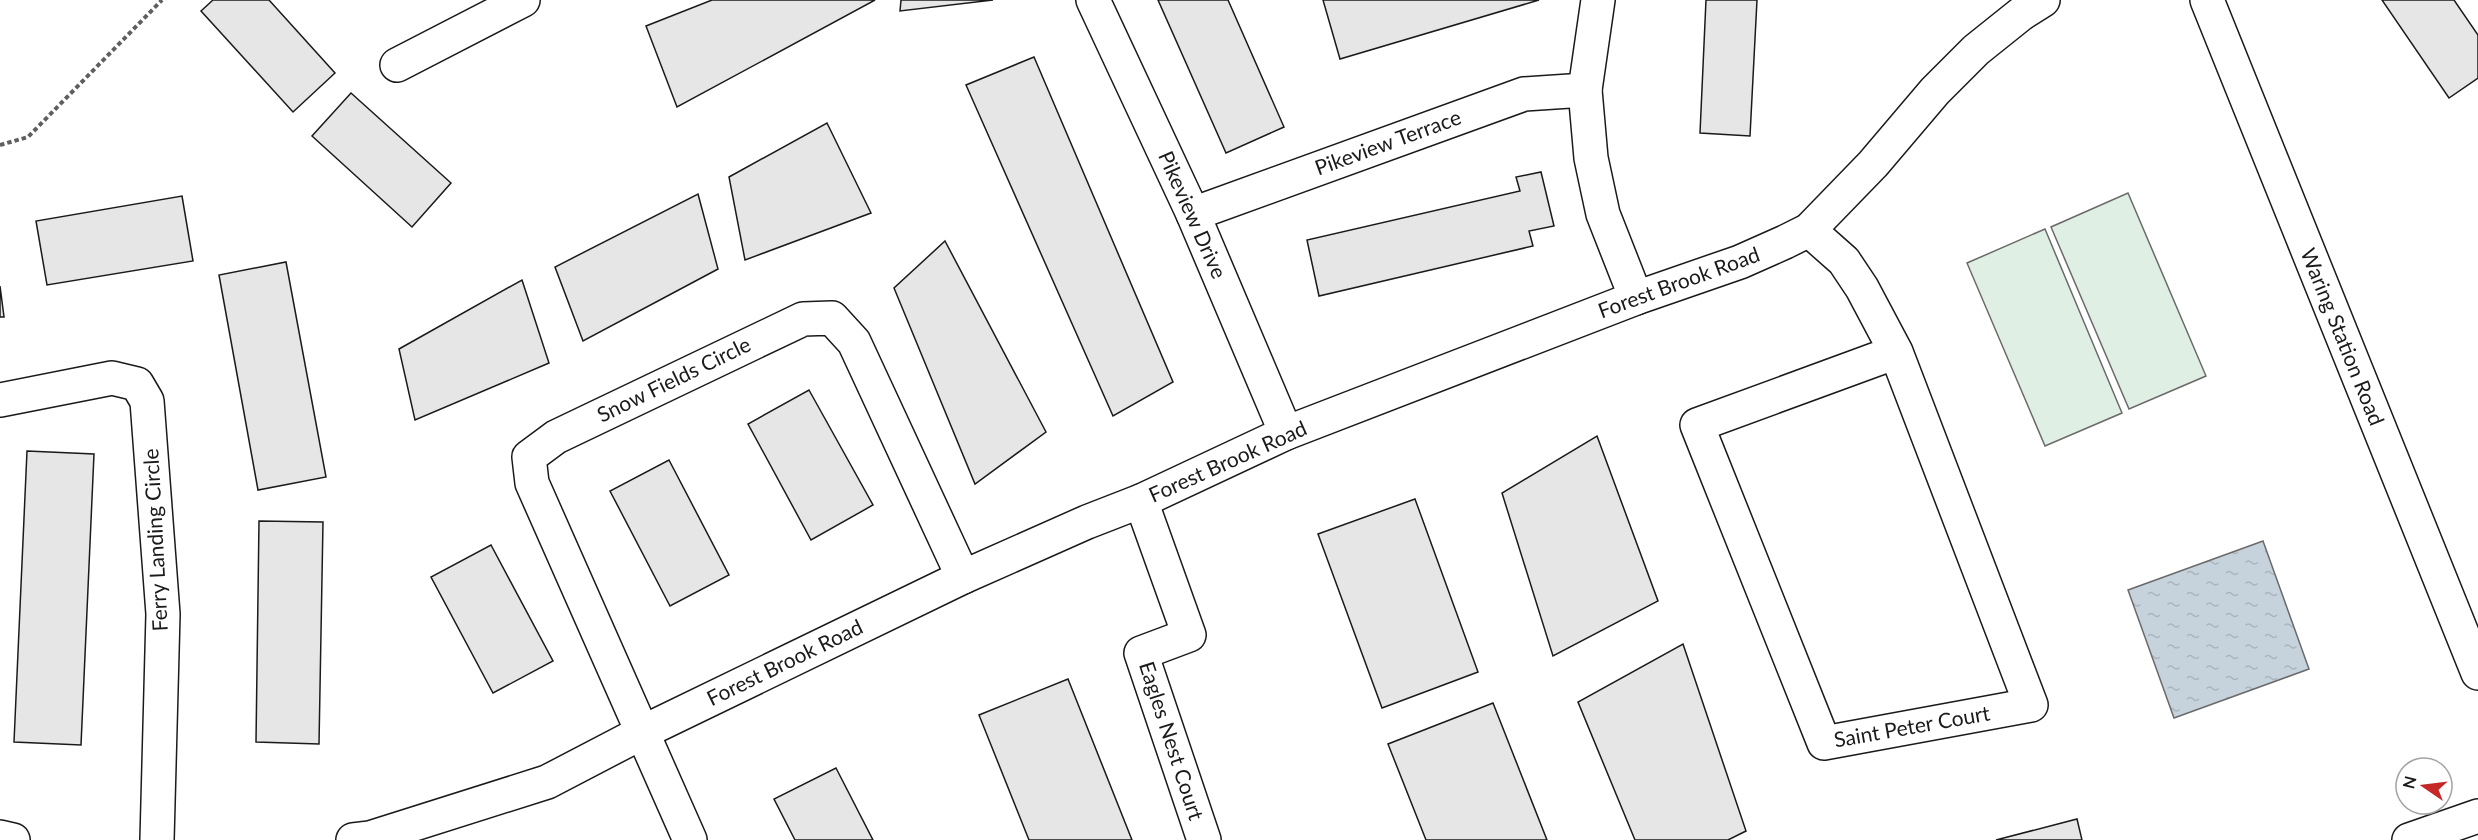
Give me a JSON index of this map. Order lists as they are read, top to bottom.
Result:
{
  "streets": {
    "street": [
      "Pikeview Terrace",
      "Pikeview Drive",
      "Forest Brook Road",
      "Waring Station Road",
      "Snow Fields Circle",
      "Ferry Landing Circle",
      "Saint Peter Court",
      "Eagles Nest Court"
    ]
  },
  "crossings": [
    ["Pikeview Terrace", "Pikeview Drive"],
    ["Pikeview Drive", "Forest Brook Road"],
    ["Forest Brook Road", "Snow Fields Circle"],
    ["Forest Brook Road", "Saint Peter Court"],
    ["Forest Brook Road", "Eagles Nest Court"]
  ],
  "north": "left"
}
